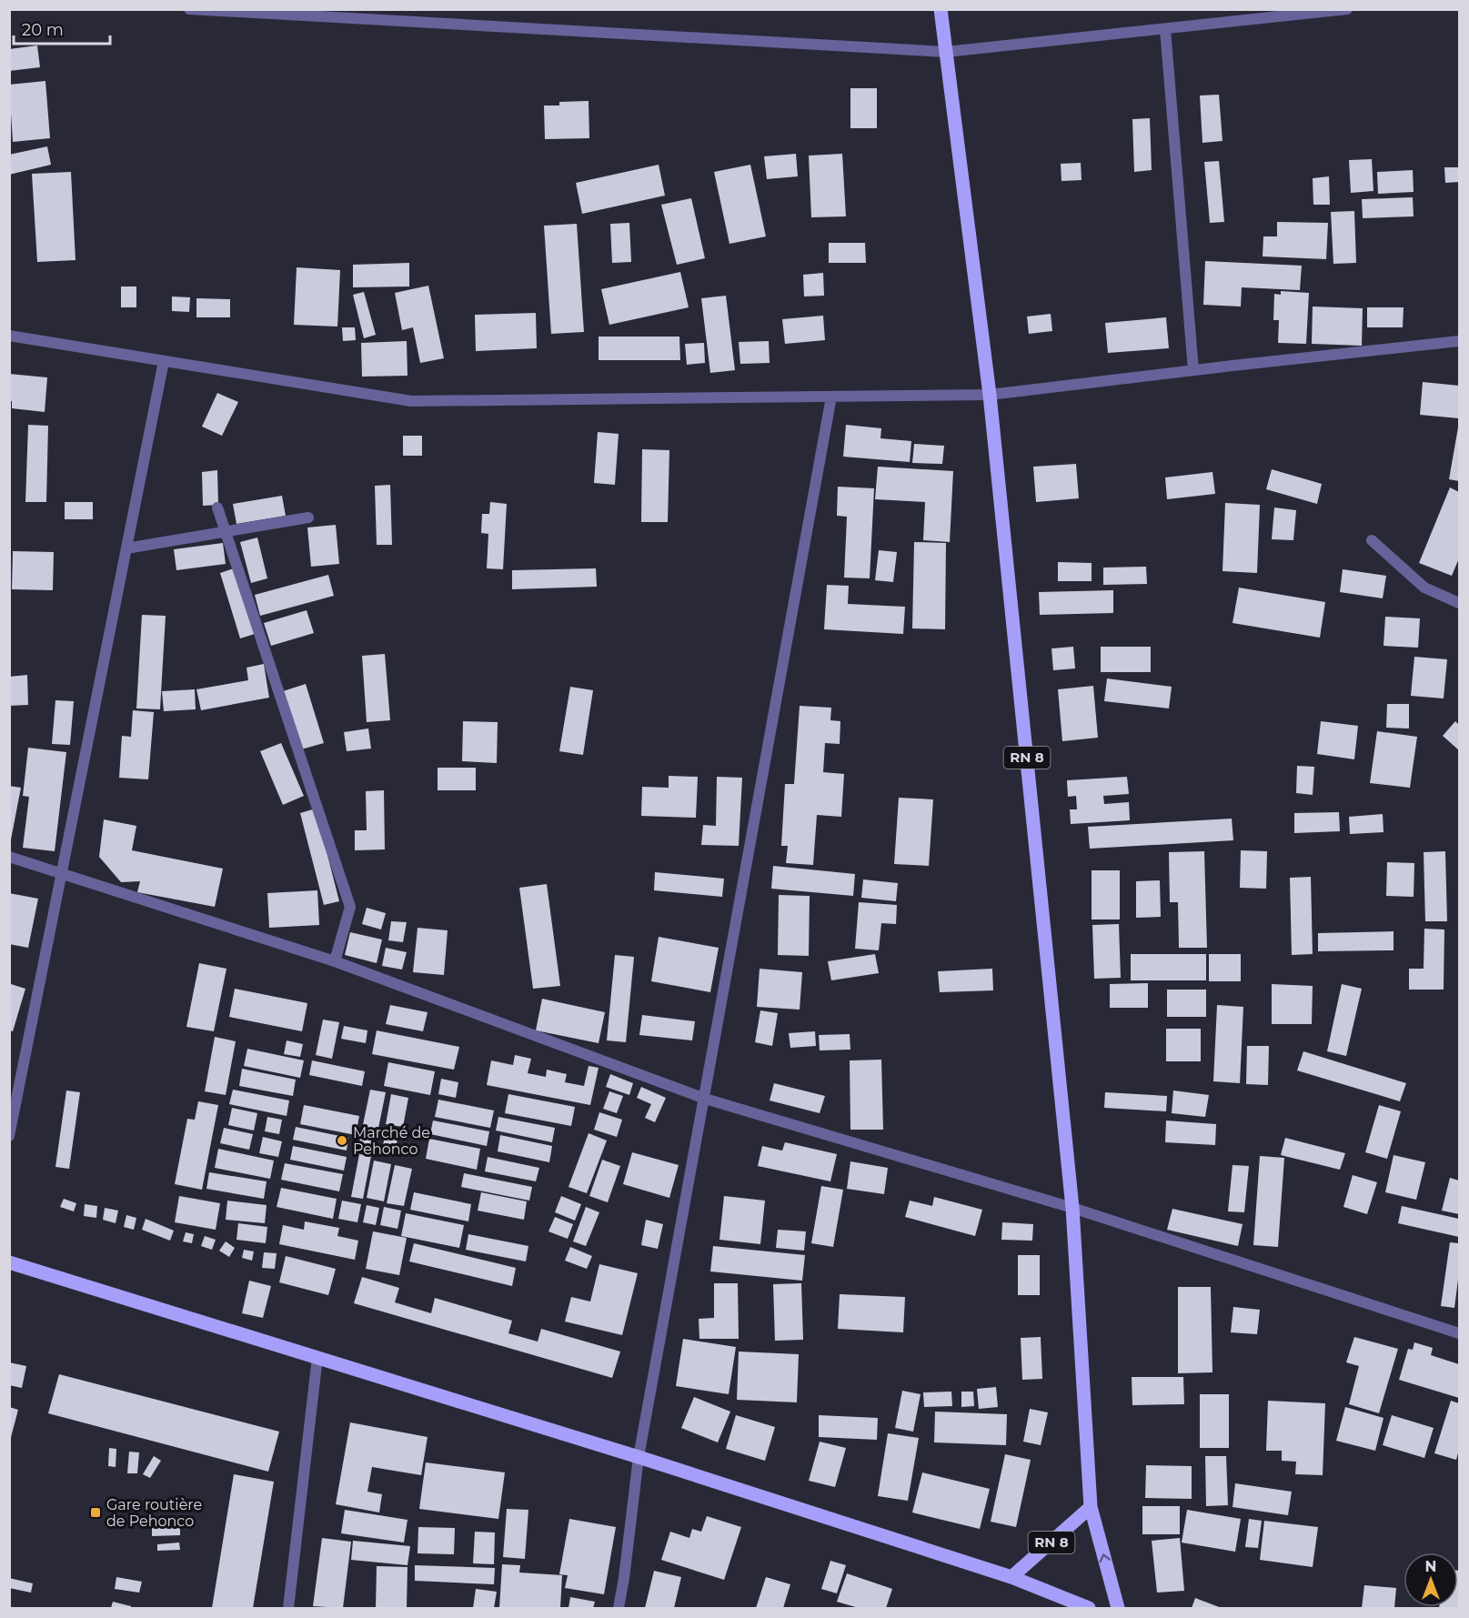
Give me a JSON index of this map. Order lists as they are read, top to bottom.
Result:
{
  "streets": {
    "main road": ["RN 8"]
  },
  "places": {
    "other": ["Marché de Pehonco"],
    "transit": ["Gare routière de Pehonco"]
  },
  "scale_bar": "20 m",
  "north": "top"
}
